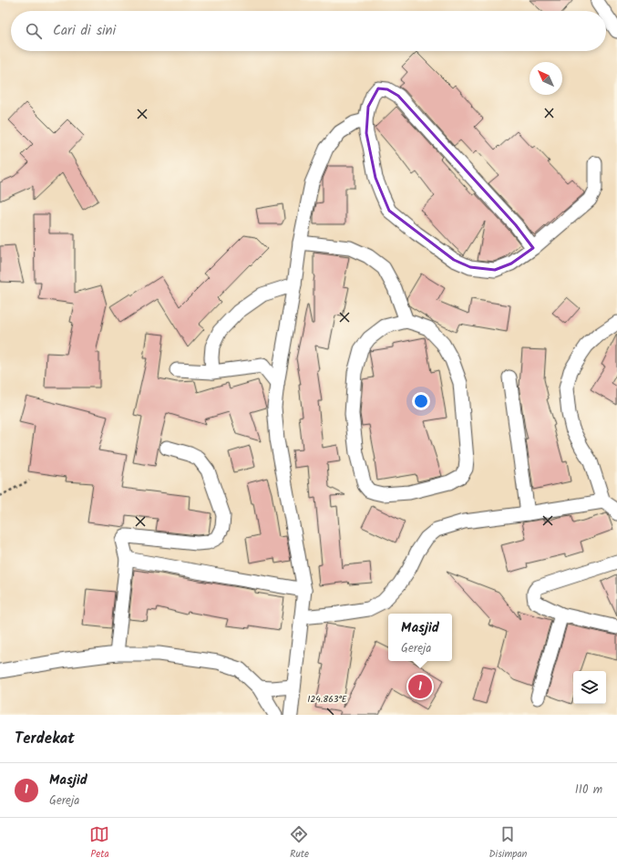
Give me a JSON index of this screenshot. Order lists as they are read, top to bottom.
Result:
{
  "north": "top left",
  "page": {
    "search": "Cari di sini",
    "popup": ["Masjid", "Gereja"],
    "pins": "1",
    "heading": "Terdekat",
    "list": [
      {
        "mark": "1",
        "name": "Masjid",
        "note": "Gereja",
        "value": "110 m"
      }
    ],
    "nav": ["Peta", "Rute", "Disimpan"]
  },
  "coordinates": ["124.863°E"]
}
